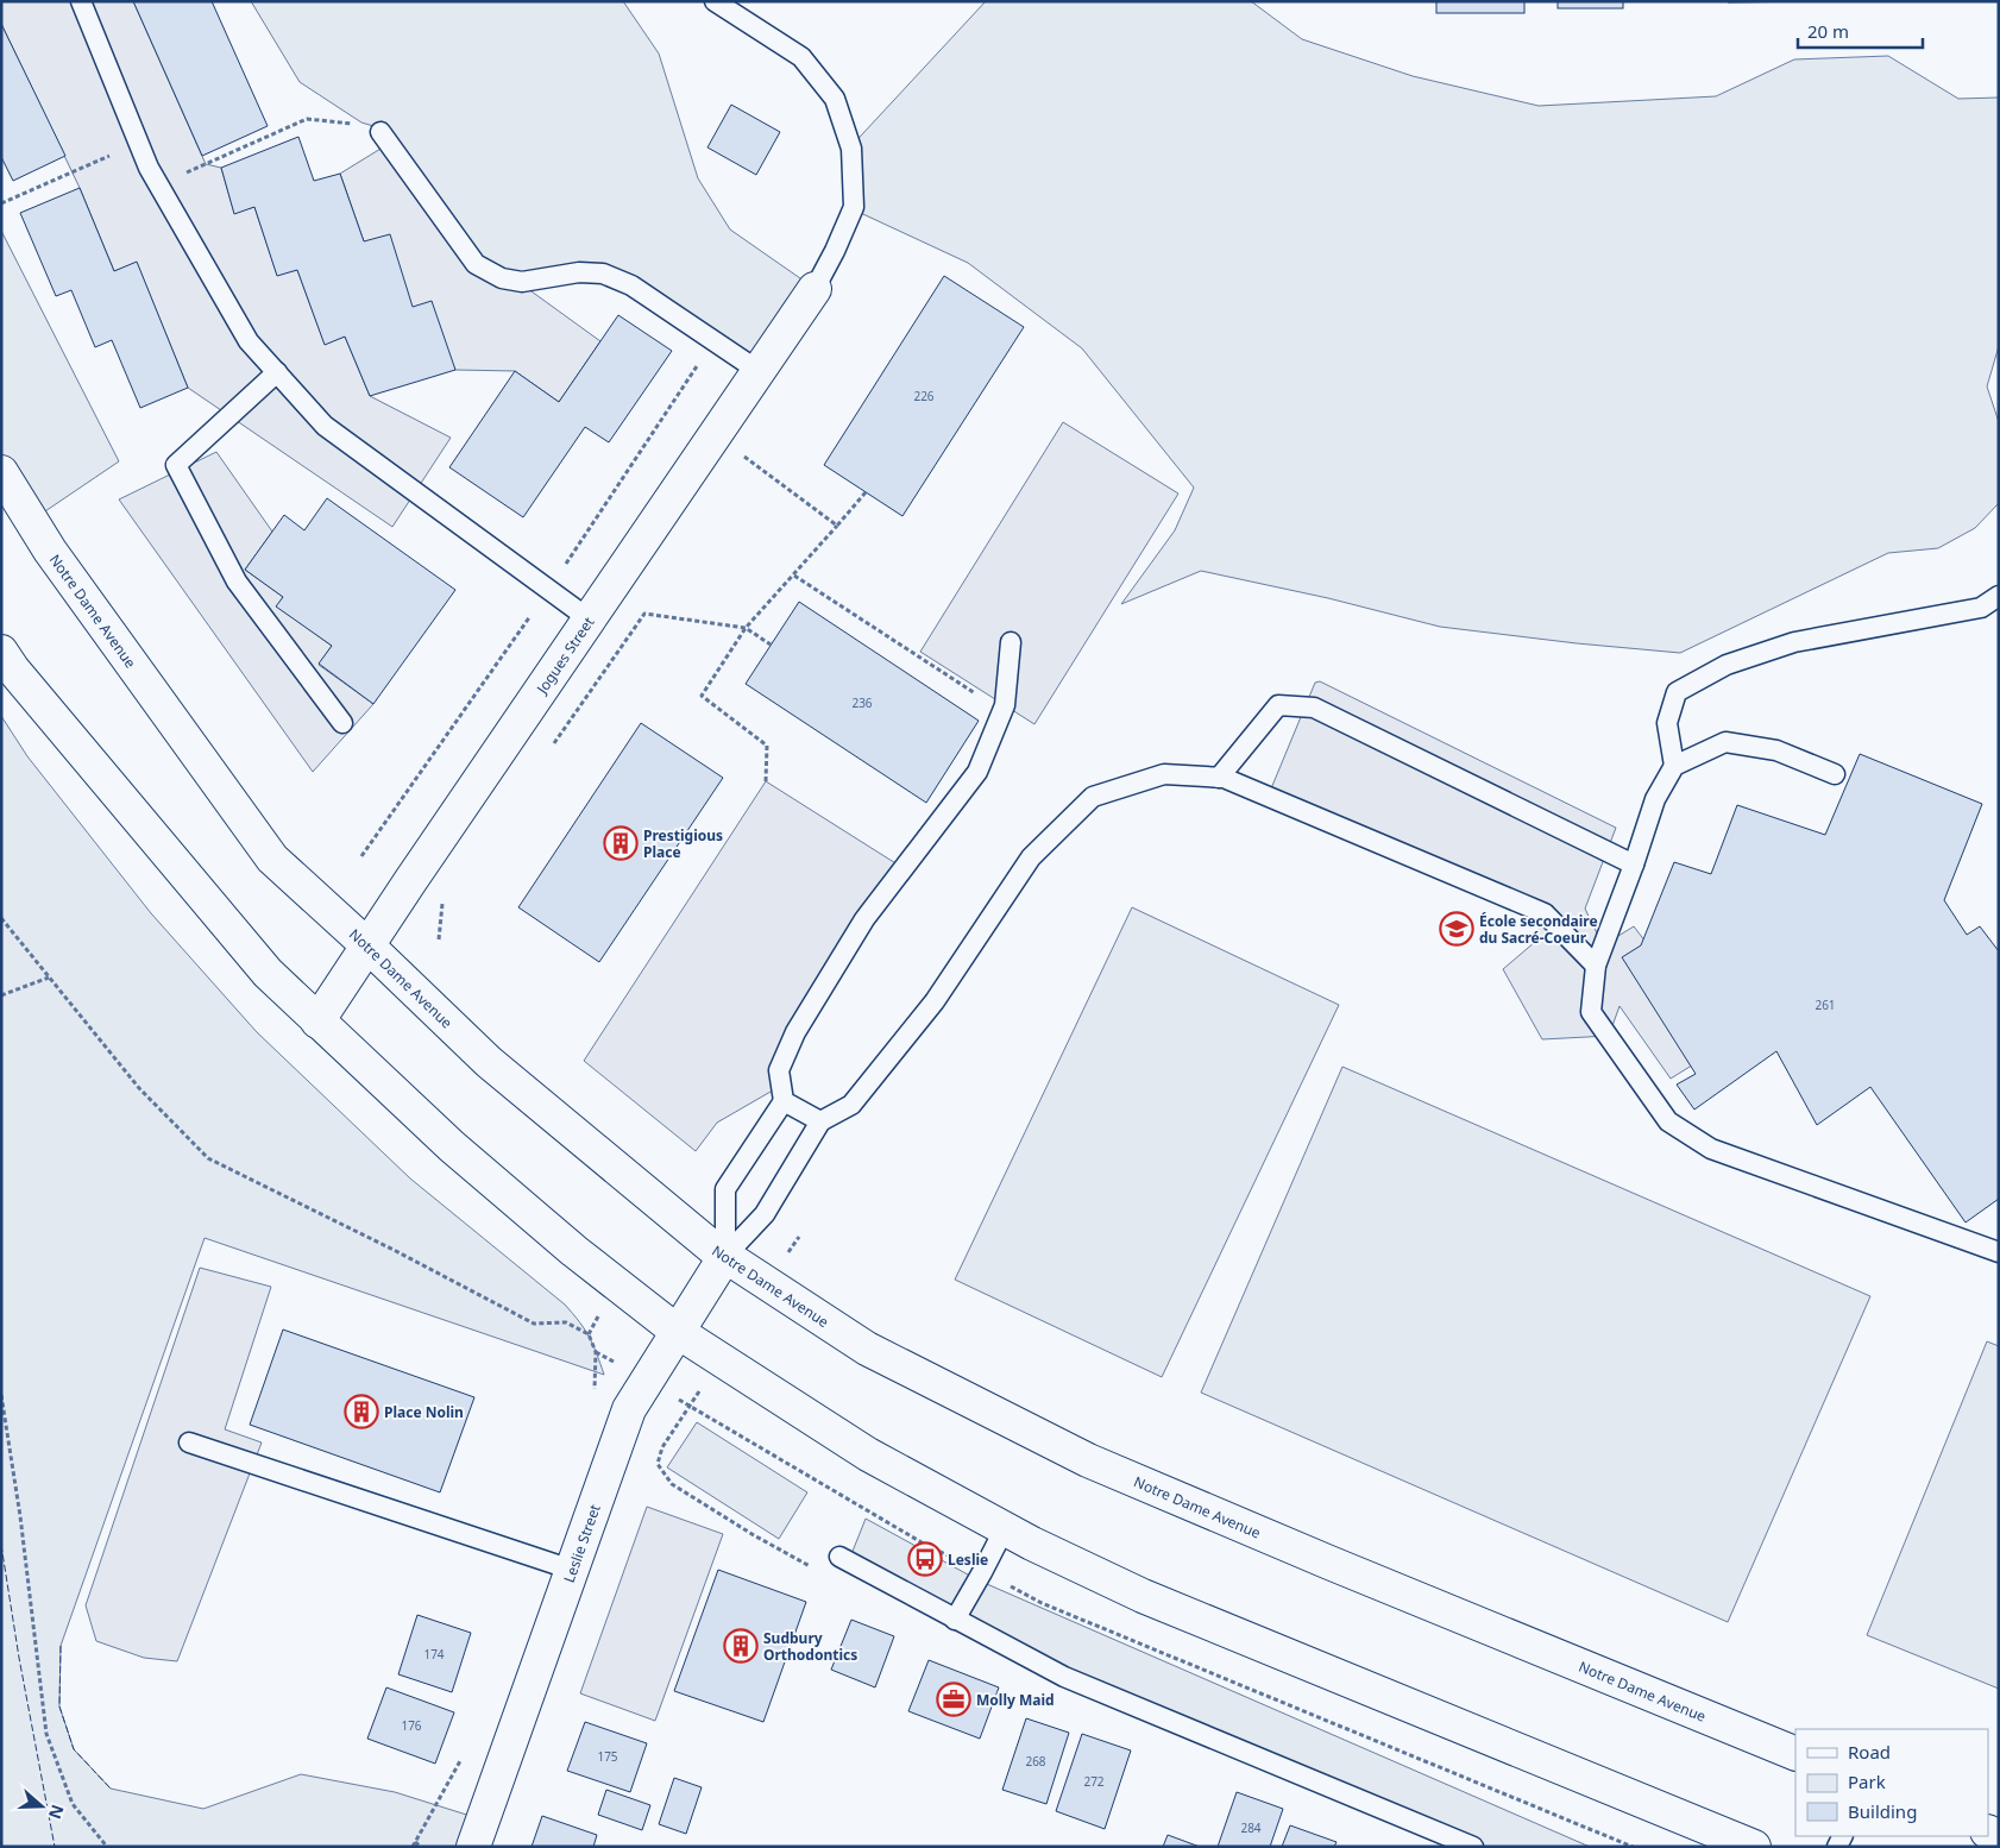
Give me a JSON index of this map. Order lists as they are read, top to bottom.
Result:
{
  "streets": {
    "main road": ["Notre Dame Avenue", "Jogues Street", "Leslie Street"]
  },
  "crossings": [
    ["Notre Dame Avenue", "Jogues Street"],
    ["Notre Dame Avenue", "Leslie Street"]
  ],
  "places": {
    "building": ["Prestigious Place", "Place Nolin", "Sudbury Orthodontics"],
    "school or university": ["École secondaire du Sacré-Coeur"],
    "bus stop": ["Leslie"],
    "office": ["Molly Maid"]
  },
  "house_numbers": [
    "226",
    "236",
    "261",
    "174",
    "176",
    "175",
    "268",
    "272",
    "284"
  ],
  "legend": ["Road", "Park", "Building"],
  "scale_bar": "20 m",
  "north": "right"
}
